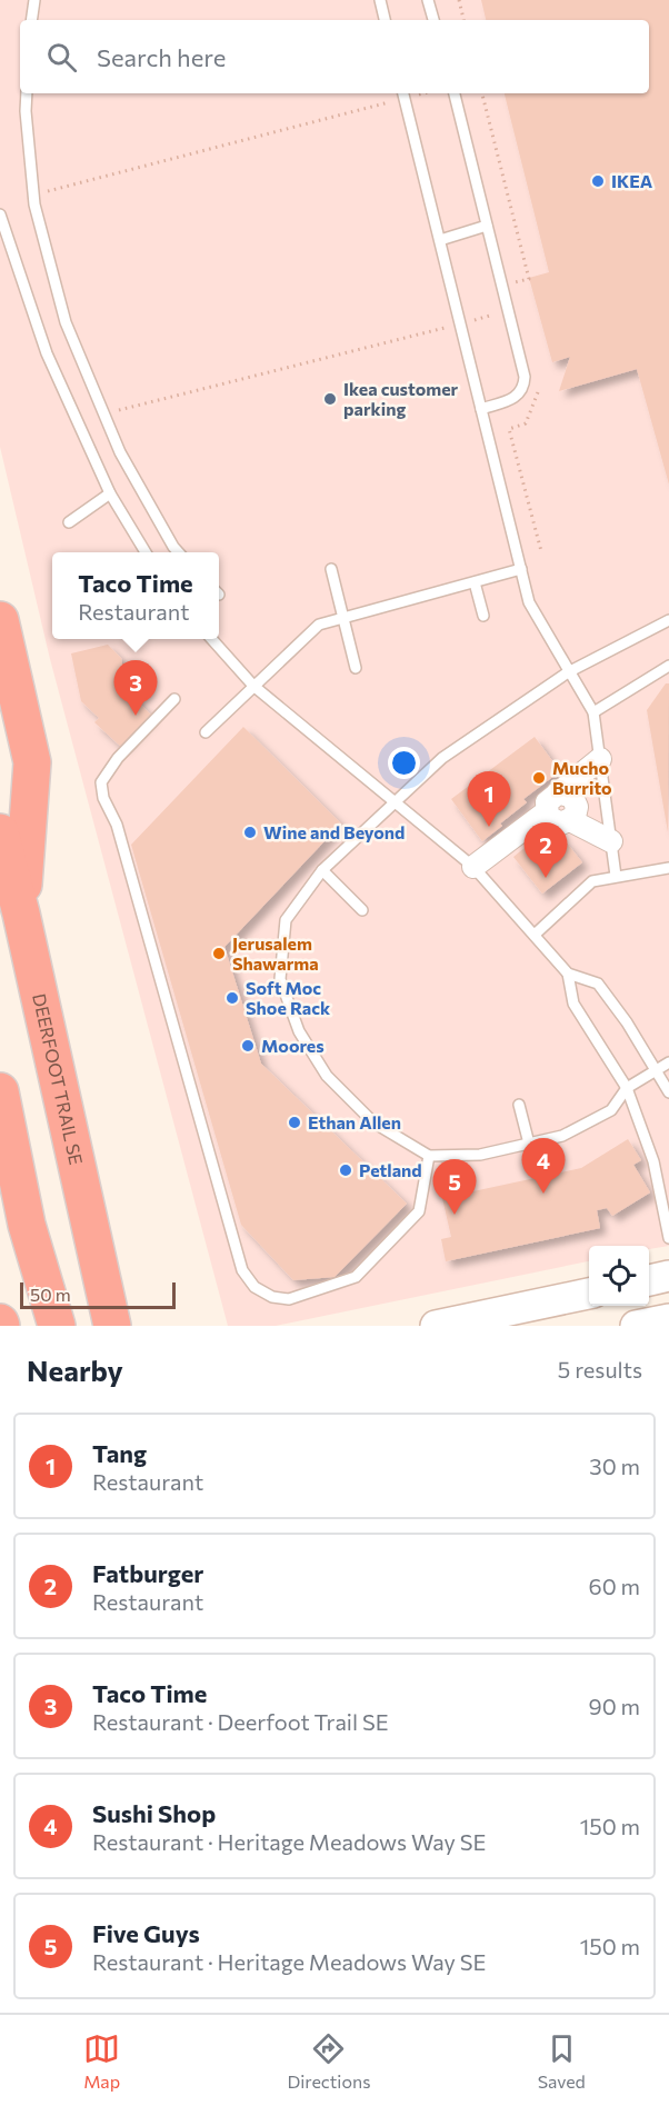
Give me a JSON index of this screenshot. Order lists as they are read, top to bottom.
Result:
{
  "streets": {
    "highway": ["DEERFOOT TRAIL SE"]
  },
  "places": [
    "IKEA",
    "Ikea customer parking",
    "Mucho Burrito",
    "Wine and Beyond",
    "Jerusalem Shawarma",
    "Soft Moc Shoe Rack",
    "Moores",
    "Ethan Allen",
    "Petland"
  ],
  "scale_bar": "50 m",
  "page": {
    "search": "Search here",
    "popup": ["Taco Time", "Restaurant"],
    "pins": [
      "3",
      "1",
      "2",
      "4",
      "5"
    ],
    "scale": "50 m",
    "heading": ["Nearby", "5 results"],
    "list": [
      {
        "mark": "1",
        "name": "Tang",
        "note": "Restaurant",
        "value": "30 m"
      },
      {
        "mark": "2",
        "name": "Fatburger",
        "note": "Restaurant",
        "value": "60 m"
      },
      {
        "mark": "3",
        "name": "Taco Time",
        "note": "Restaurant · Deerfoot Trail SE",
        "value": "90 m"
      },
      {
        "mark": "4",
        "name": "Sushi Shop",
        "note": "Restaurant · Heritage Meadows Way SE",
        "value": "150 m"
      },
      {
        "mark": "5",
        "name": "Five Guys",
        "note": "Restaurant · Heritage Meadows Way SE",
        "value": "150 m"
      }
    ],
    "nav": ["Map", "Directions", "Saved"]
  }
}
